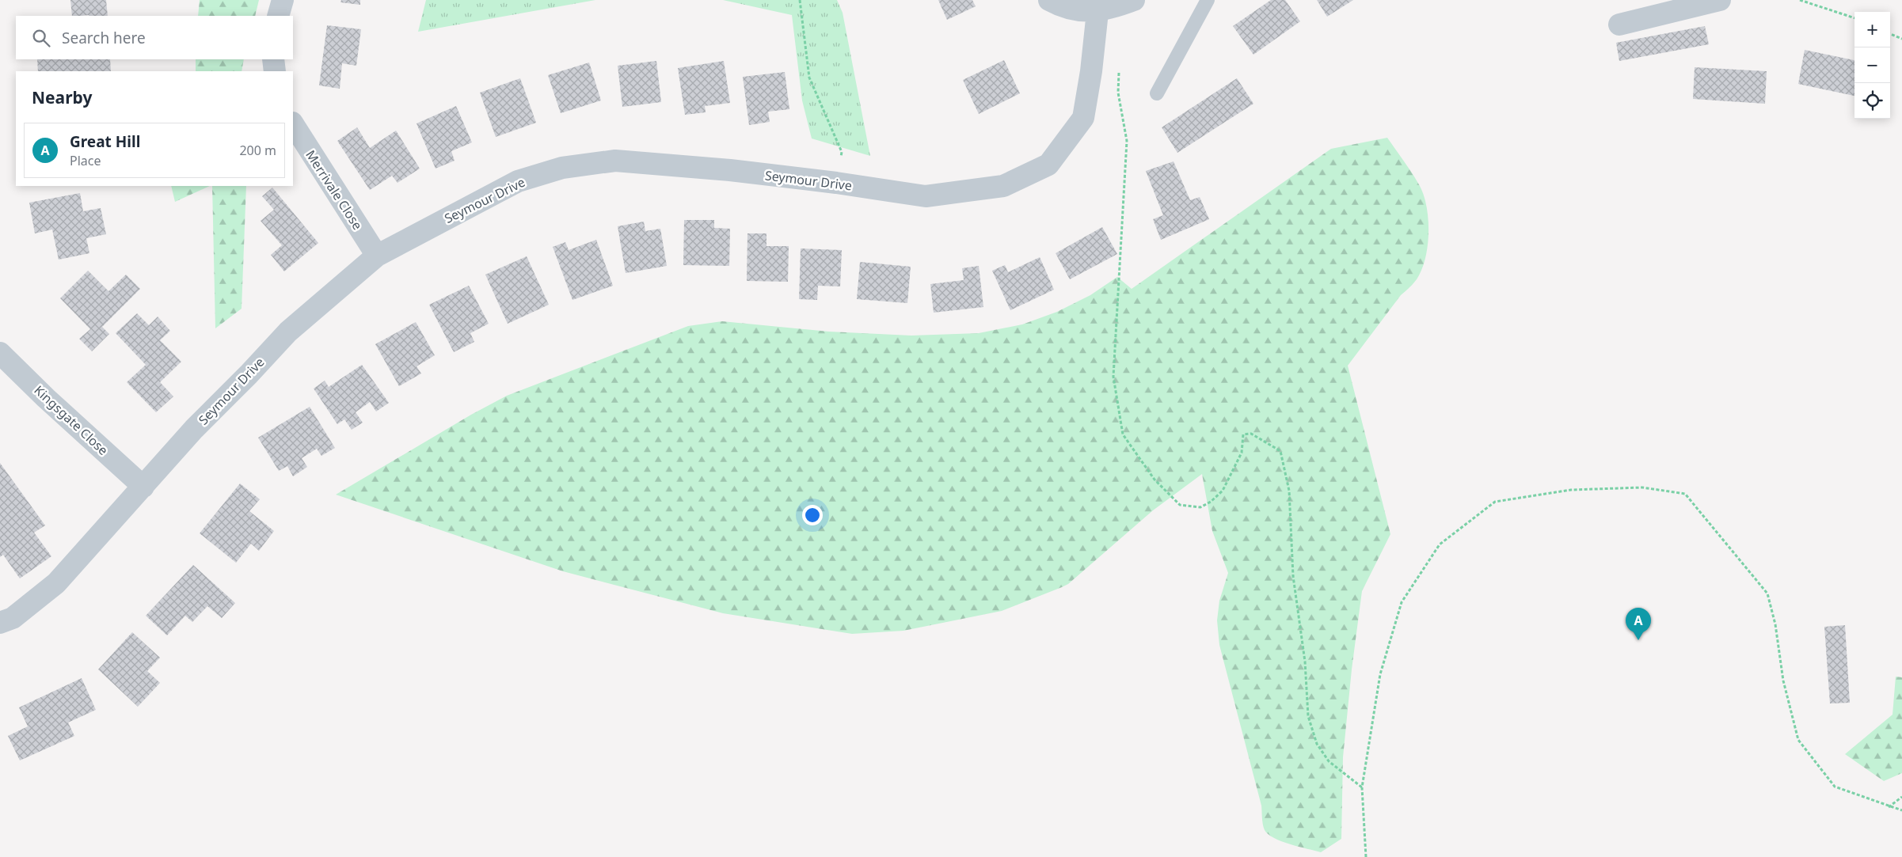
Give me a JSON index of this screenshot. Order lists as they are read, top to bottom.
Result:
{
  "streets": {
    "street": ["Seymour Drive", "Merrivale Close", "Kingsgate Close"]
  },
  "crossings": [
    ["Seymour Drive", "Merrivale Close"],
    ["Seymour Drive", "Kingsgate Close"]
  ],
  "page": {
    "map_buttons": ["+", "−"],
    "search": "Search here",
    "heading": "Nearby",
    "list": [
      {
        "mark": "A",
        "name": "Great Hill",
        "note": "Place",
        "value": "200 m"
      }
    ],
    "pins": "A"
  }
}
